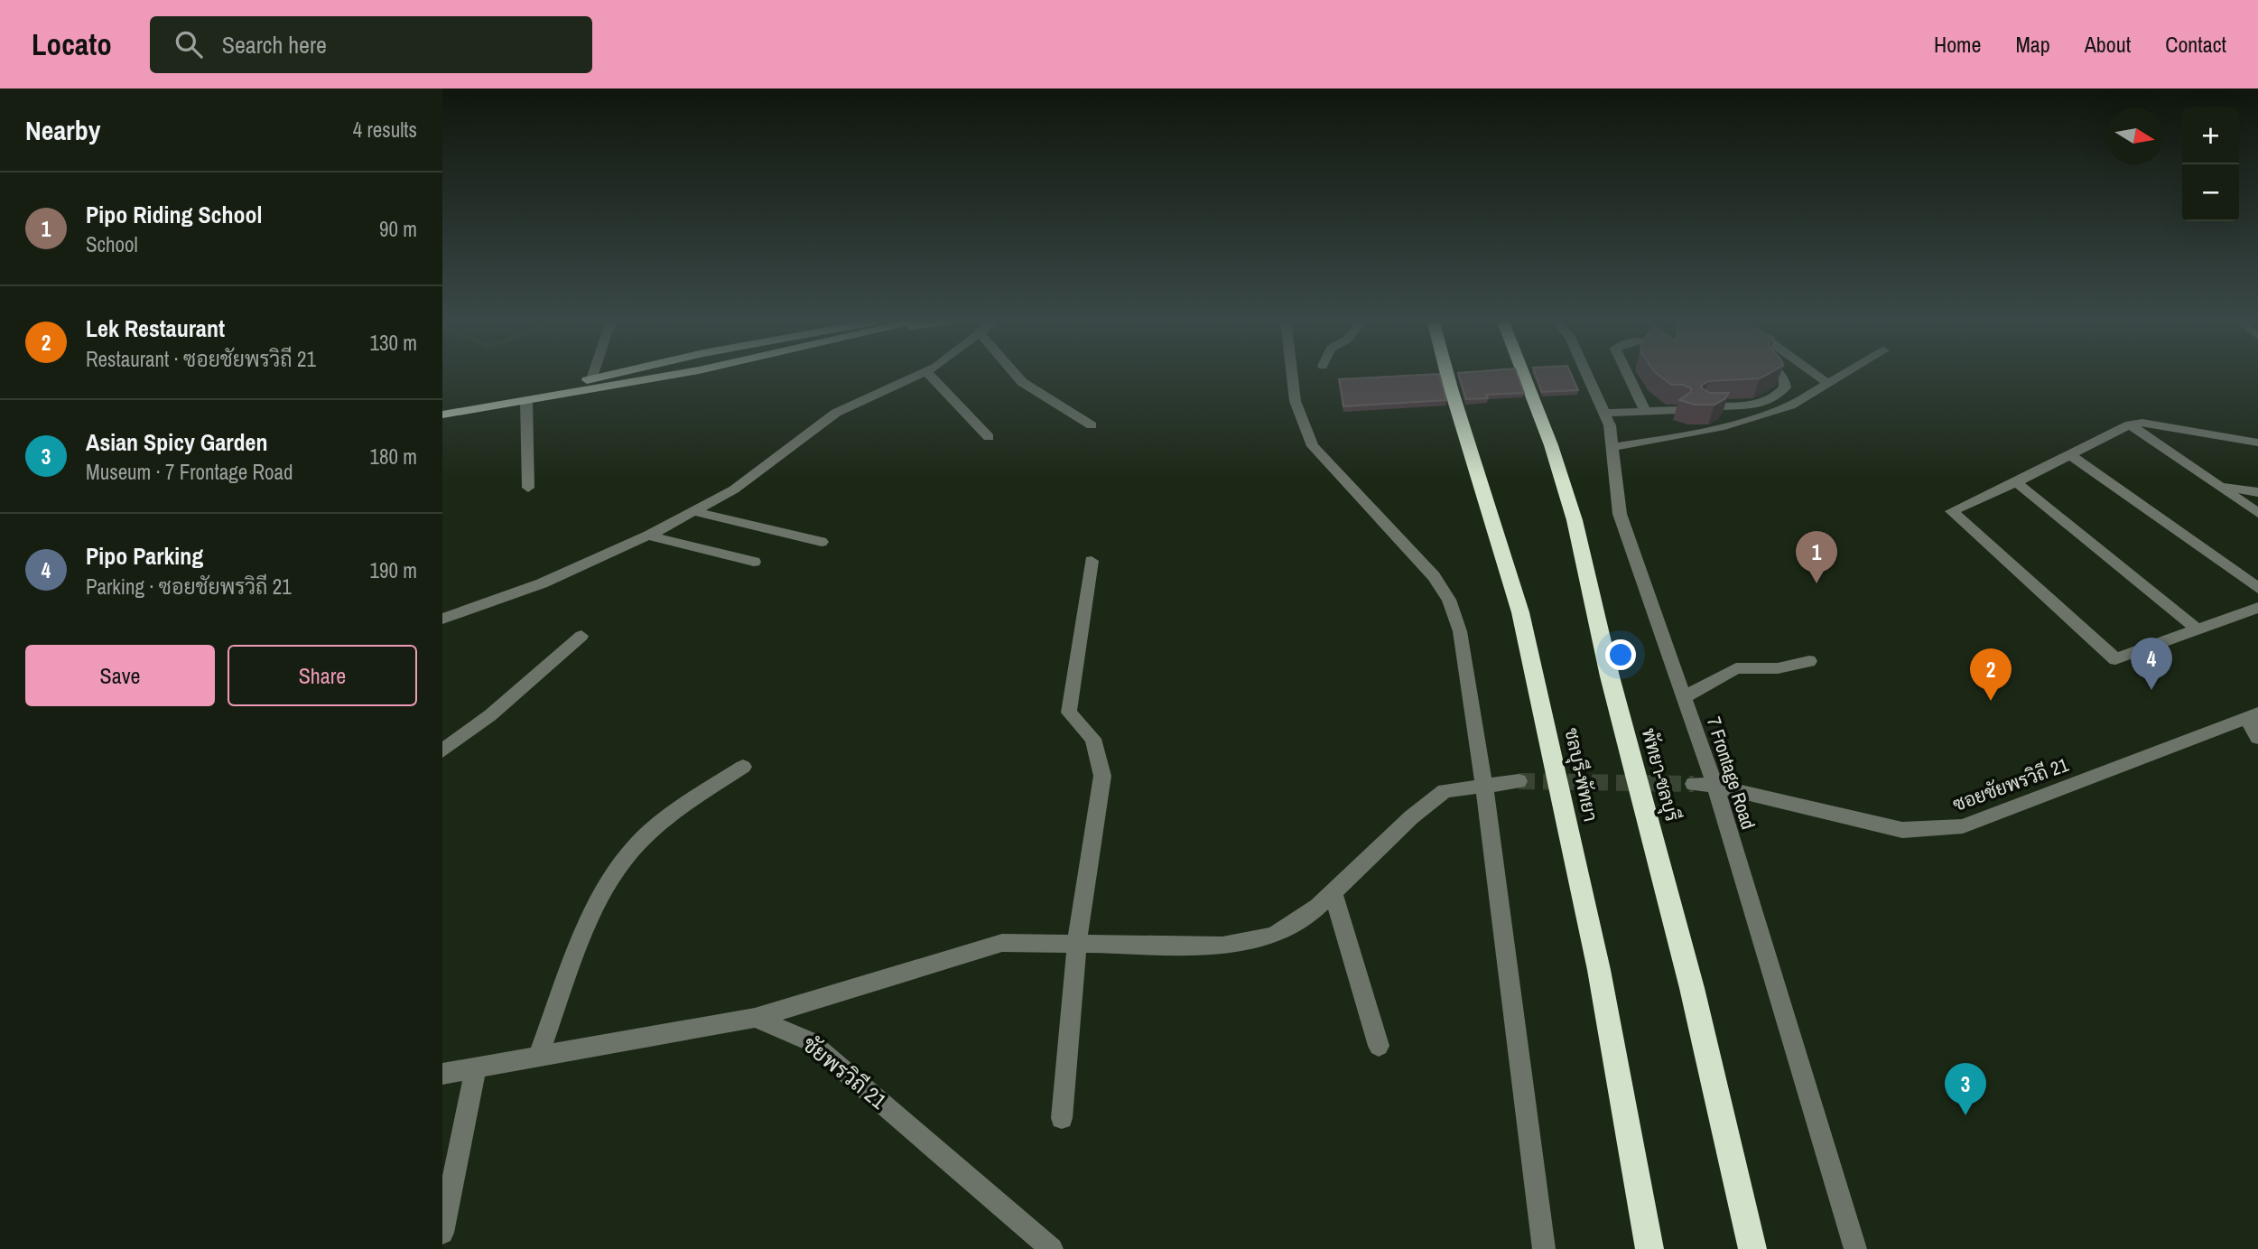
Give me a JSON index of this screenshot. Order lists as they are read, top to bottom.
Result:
{
  "streets": {
    "highway": ["ชลบุรี-พัทยา", "พัทยา-ชลบุรี"],
    "street": ["7 Frontage Road", "ซอยชัยพรวิถี 21", "ชัยพรวิถี 21"]
  },
  "crossings": [
    ["7 Frontage Road", "ซอยชัยพรวิถี 21"]
  ],
  "north": "right",
  "page": {
    "header": "Locato",
    "search": "Search here",
    "nav": [
      "Home",
      "Map",
      "About",
      "Contact"
    ],
    "heading": ["Nearby", "4 results"],
    "map_buttons": ["+", "−"],
    "list": [
      {
        "mark": "1",
        "name": "Pipo Riding School",
        "note": "School",
        "value": "90 m"
      },
      {
        "mark": "2",
        "name": "Lek Restaurant",
        "note": "Restaurant · ซอยชัยพรวิถี 21",
        "value": "130 m"
      },
      {
        "mark": "3",
        "name": "Asian Spicy Garden",
        "note": "Museum · 7 Frontage Road",
        "value": "180 m"
      },
      {
        "mark": "4",
        "name": "Pipo Parking",
        "note": "Parking · ซอยชัยพรวิถี 21",
        "value": "190 m"
      }
    ],
    "pins": [
      "1",
      "4",
      "2",
      "3"
    ],
    "buttons": ["Save", "Share"]
  }
}
